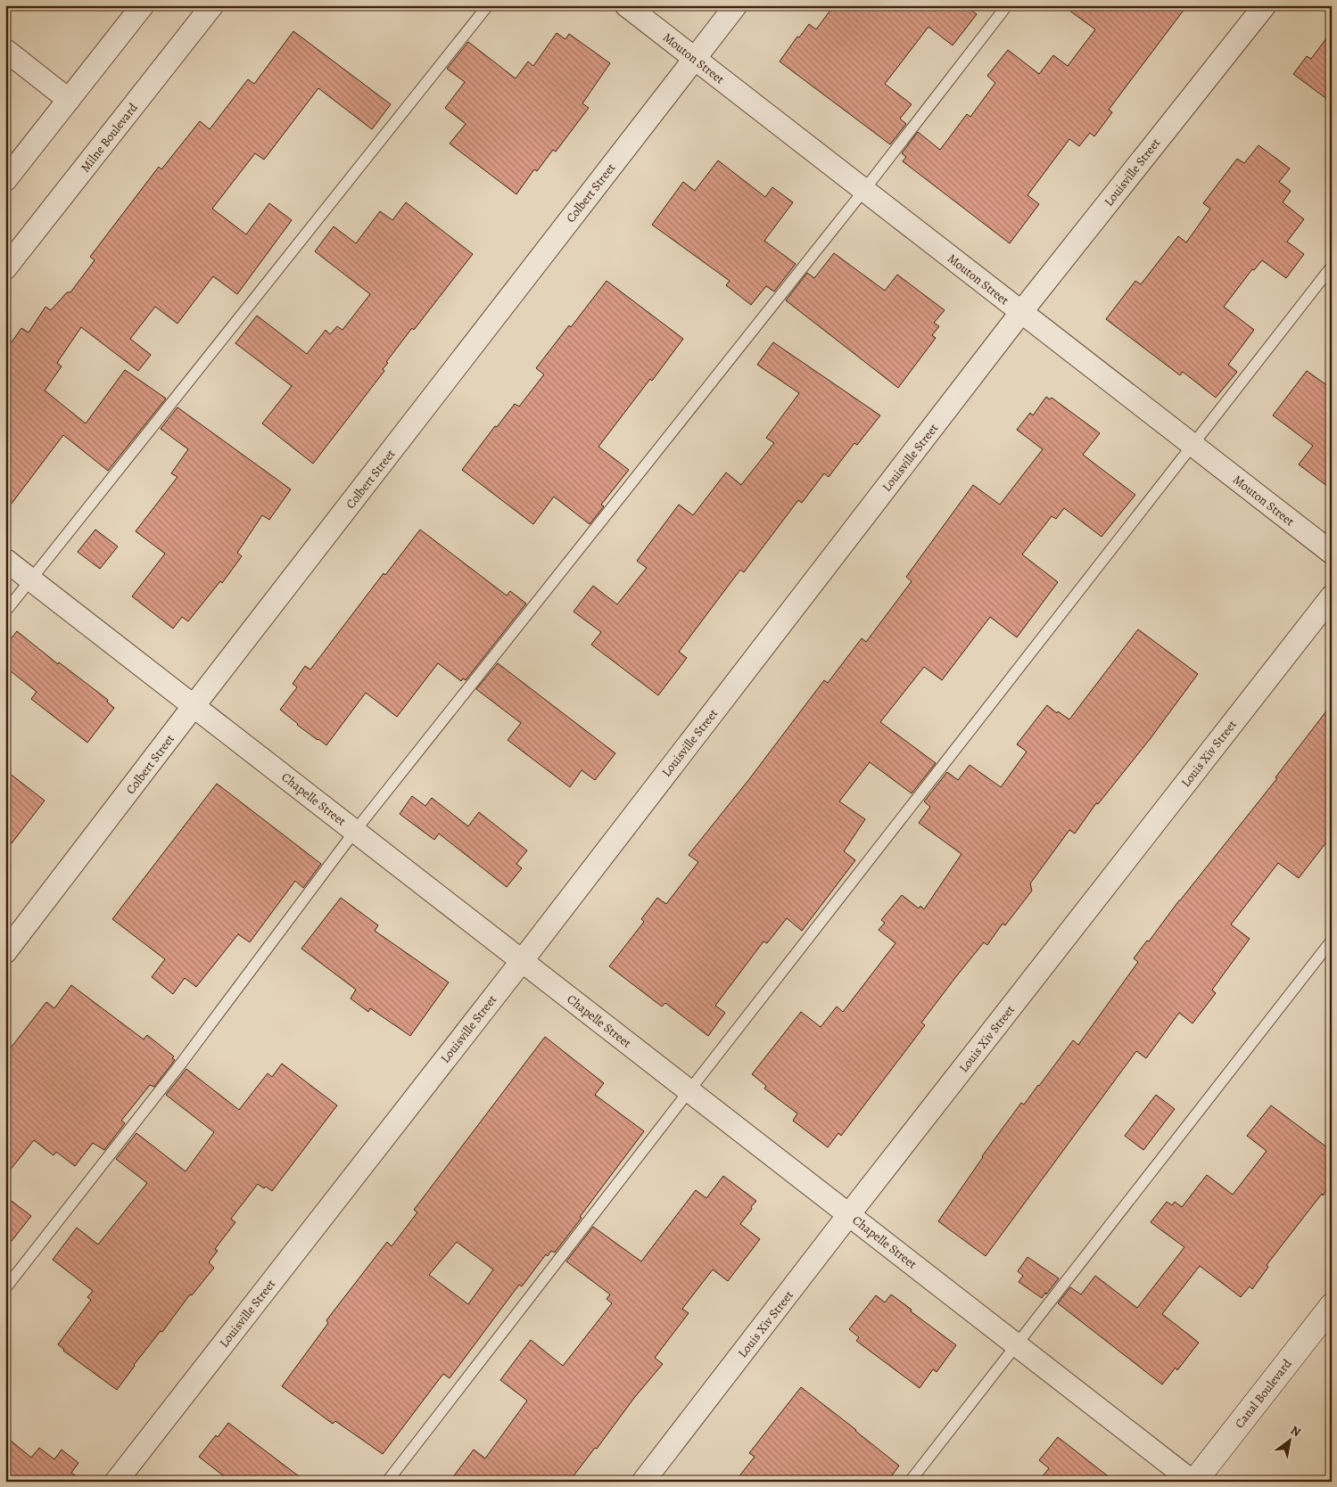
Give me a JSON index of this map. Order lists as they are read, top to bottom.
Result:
{
  "streets": {
    "main road": ["Canal Boulevard"],
    "street": [
      "Mouton Street",
      "Milne Boulevard",
      "Louisville Street",
      "Colbert Street",
      "Louis Xiv Street",
      "Chapelle Street"
    ]
  },
  "crossings": [
    ["Mouton Street", "Louisville Street"],
    ["Mouton Street", "Colbert Street"],
    ["Louisville Street", "Chapelle Street"],
    ["Colbert Street", "Chapelle Street"],
    ["Louis Xiv Street", "Chapelle Street"],
    ["Chapelle Street", "Canal Boulevard"]
  ],
  "north": "top right"
}
